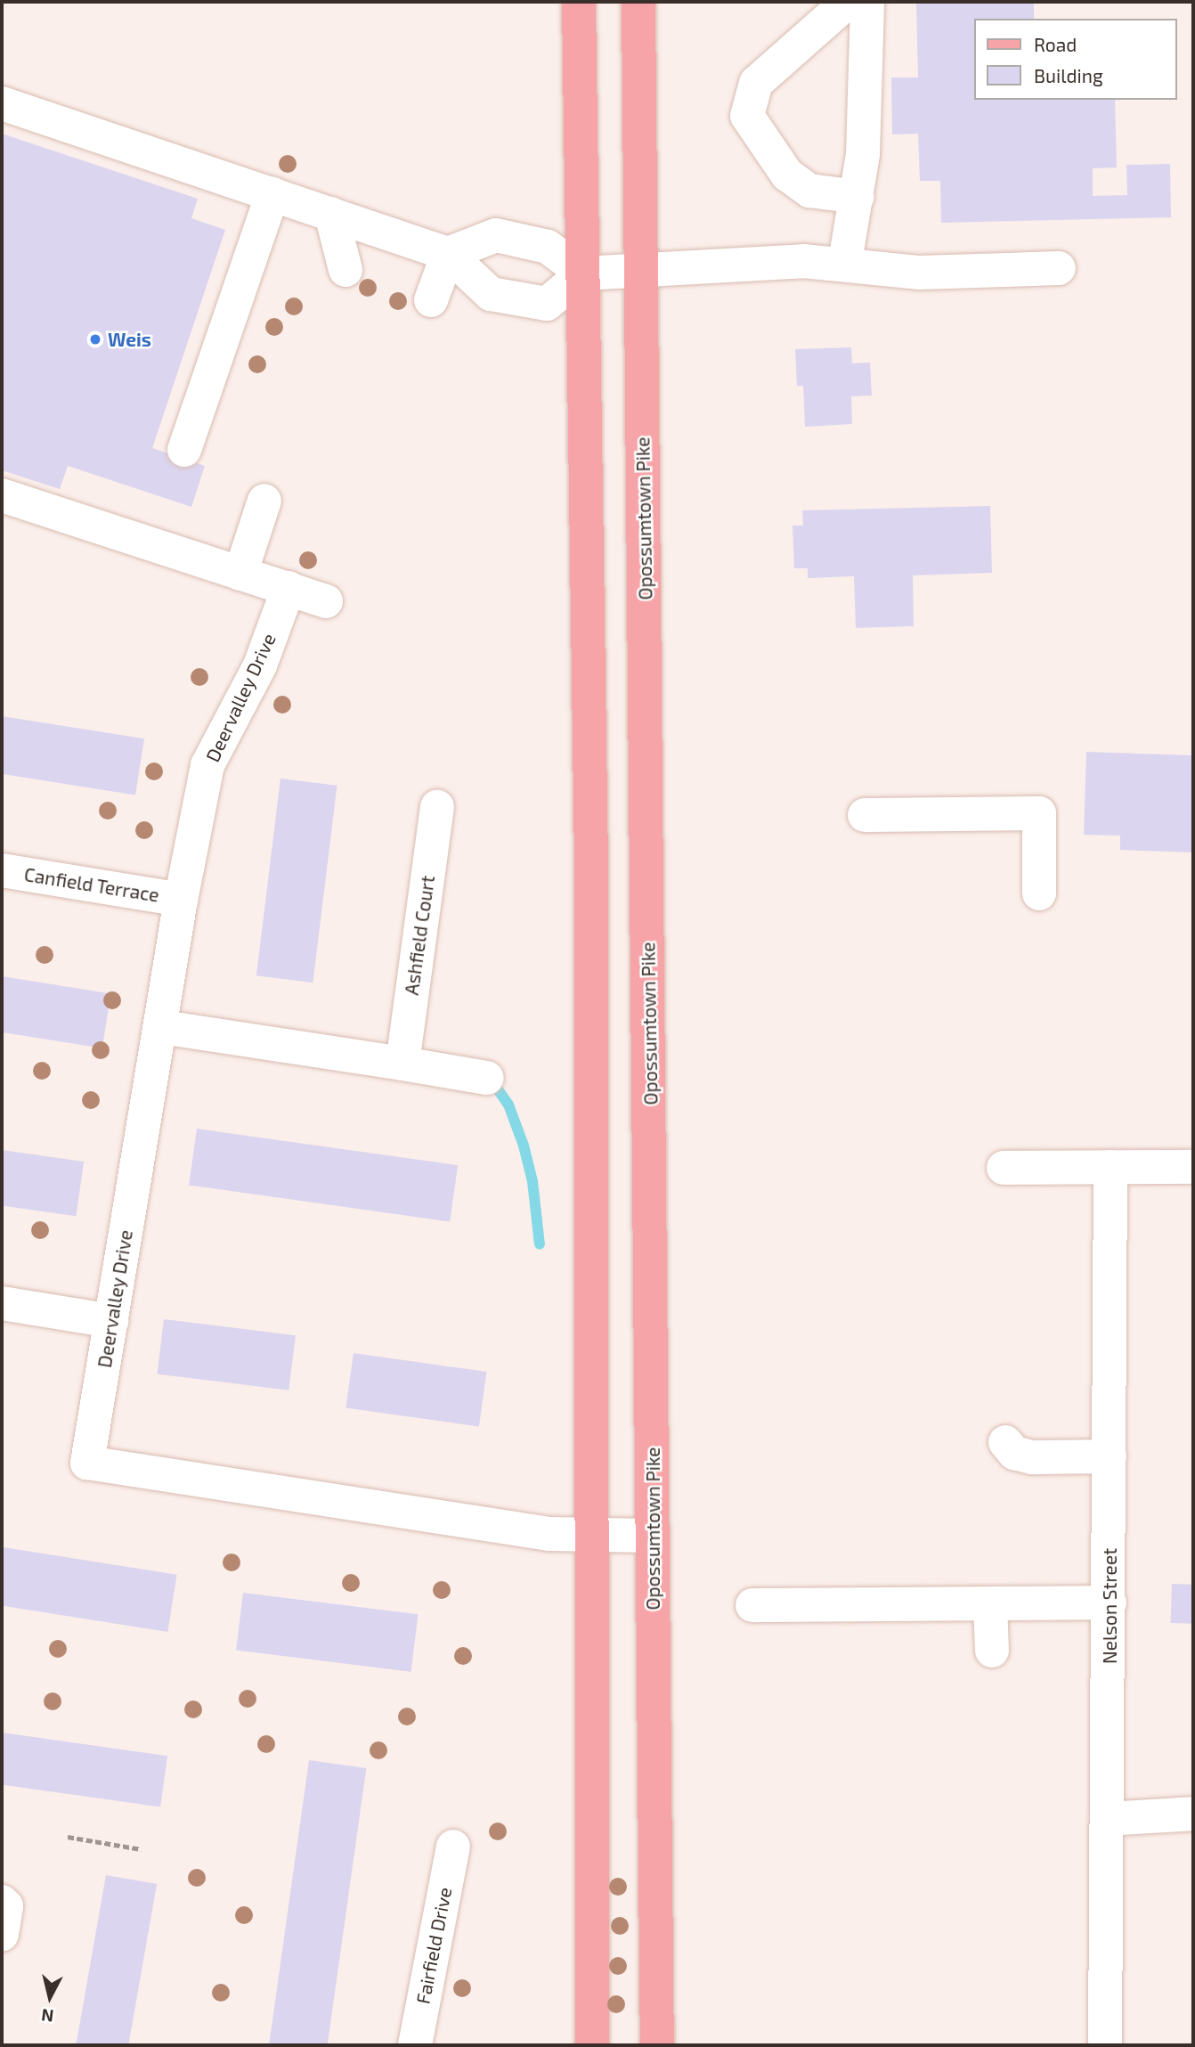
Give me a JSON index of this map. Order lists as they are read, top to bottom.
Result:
{
  "streets": {
    "main road": ["Opossumtown Pike"],
    "street": [
      "Deervalley Drive",
      "Canfield Terrace",
      "Ashfield Court",
      "Nelson Street",
      "Fairfield Drive"
    ]
  },
  "crossings": [
    ["Opossumtown Pike", "Deervalley Drive"],
    ["Deervalley Drive", "Canfield Terrace"]
  ],
  "places": ["Weis"],
  "legend": ["Road", "Building"],
  "north": "bottom"
}
